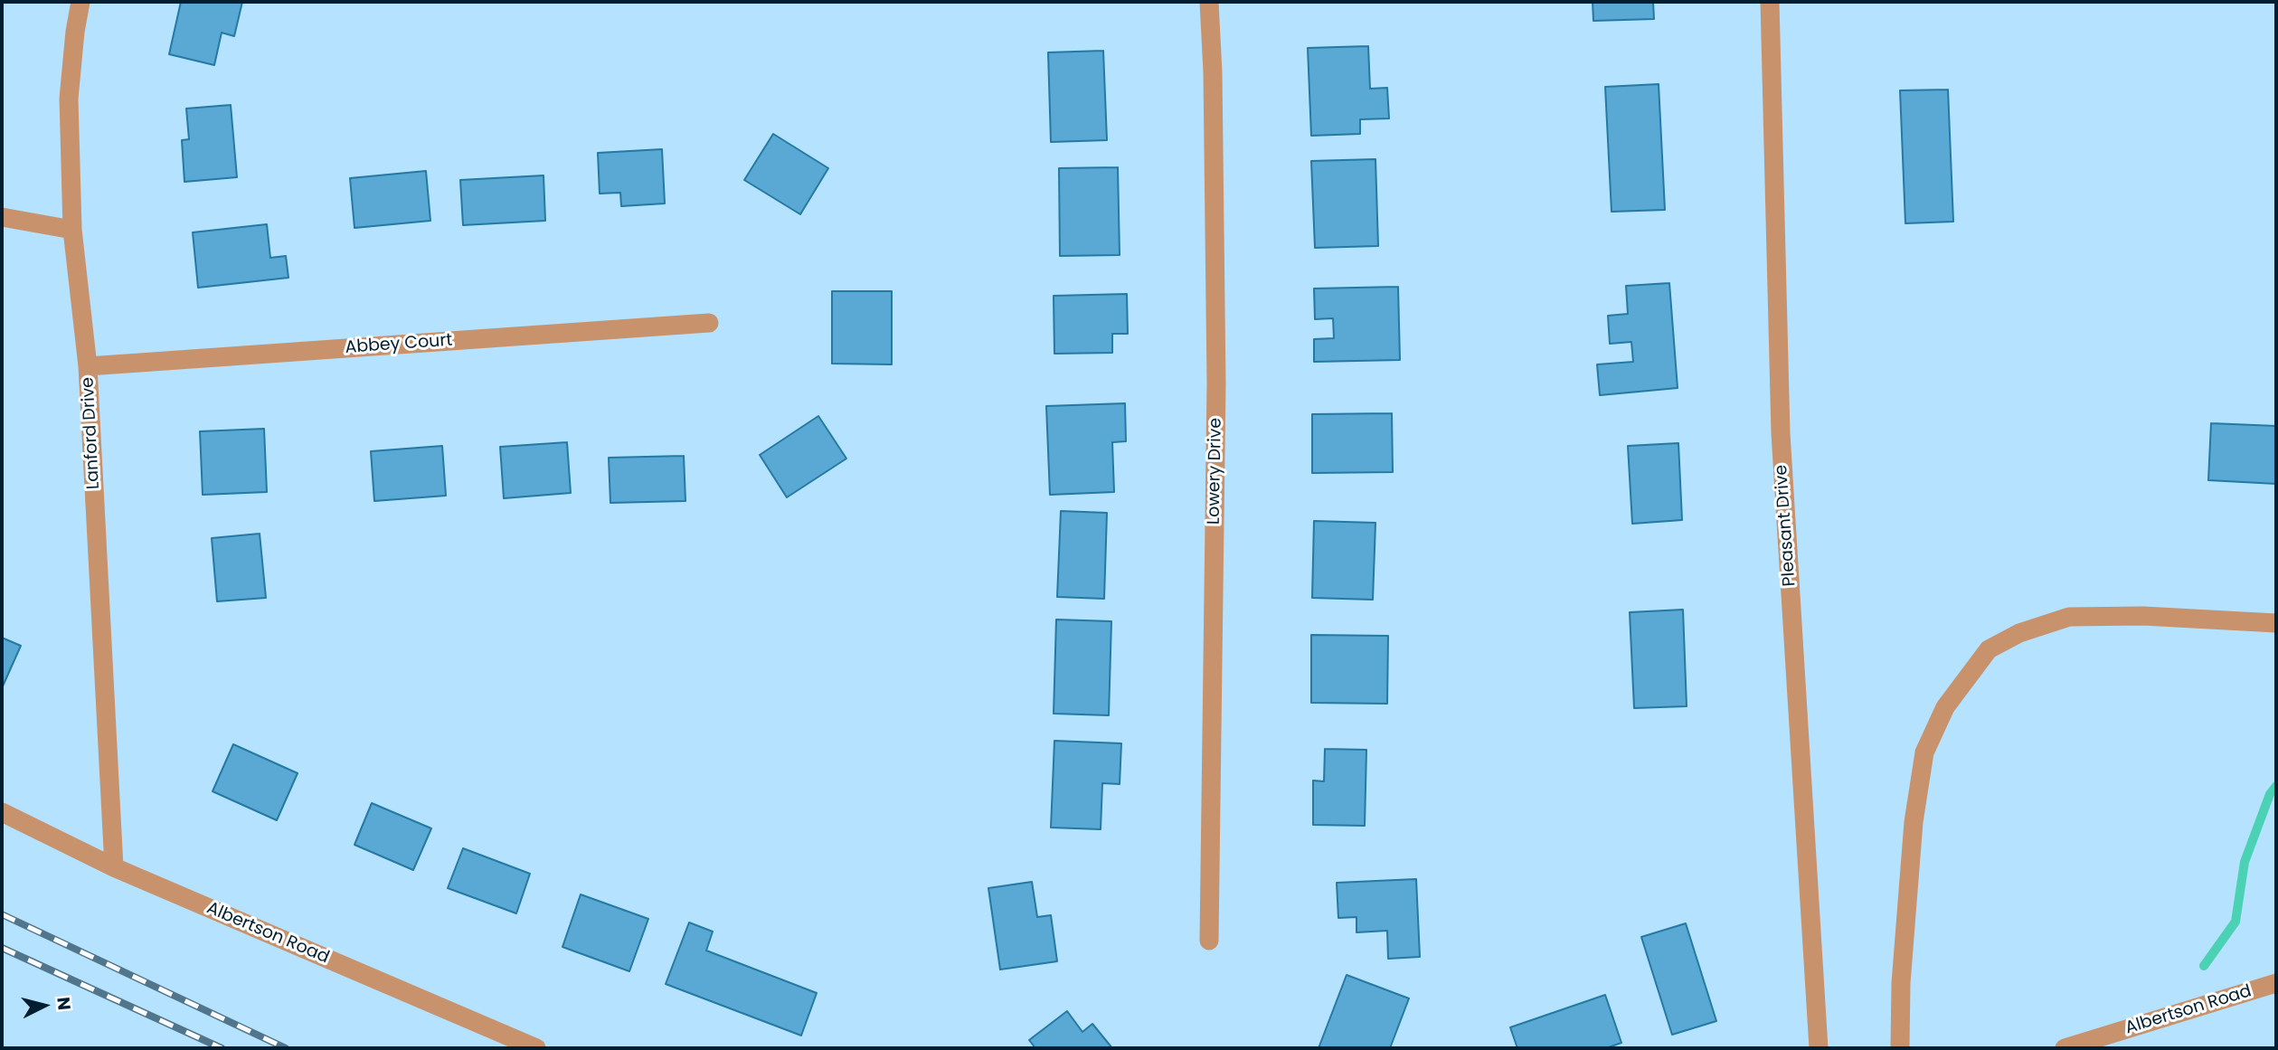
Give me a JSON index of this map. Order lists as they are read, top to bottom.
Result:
{
  "streets": {
    "street": [
      "Abbey Court",
      "Lanford Drive",
      "Lowery Drive",
      "Pleasant Drive",
      "Albertson Road"
    ]
  },
  "crossings": [
    ["Abbey Court", "Lanford Drive"],
    ["Lanford Drive", "Albertson Road"]
  ],
  "north": "right"
}
